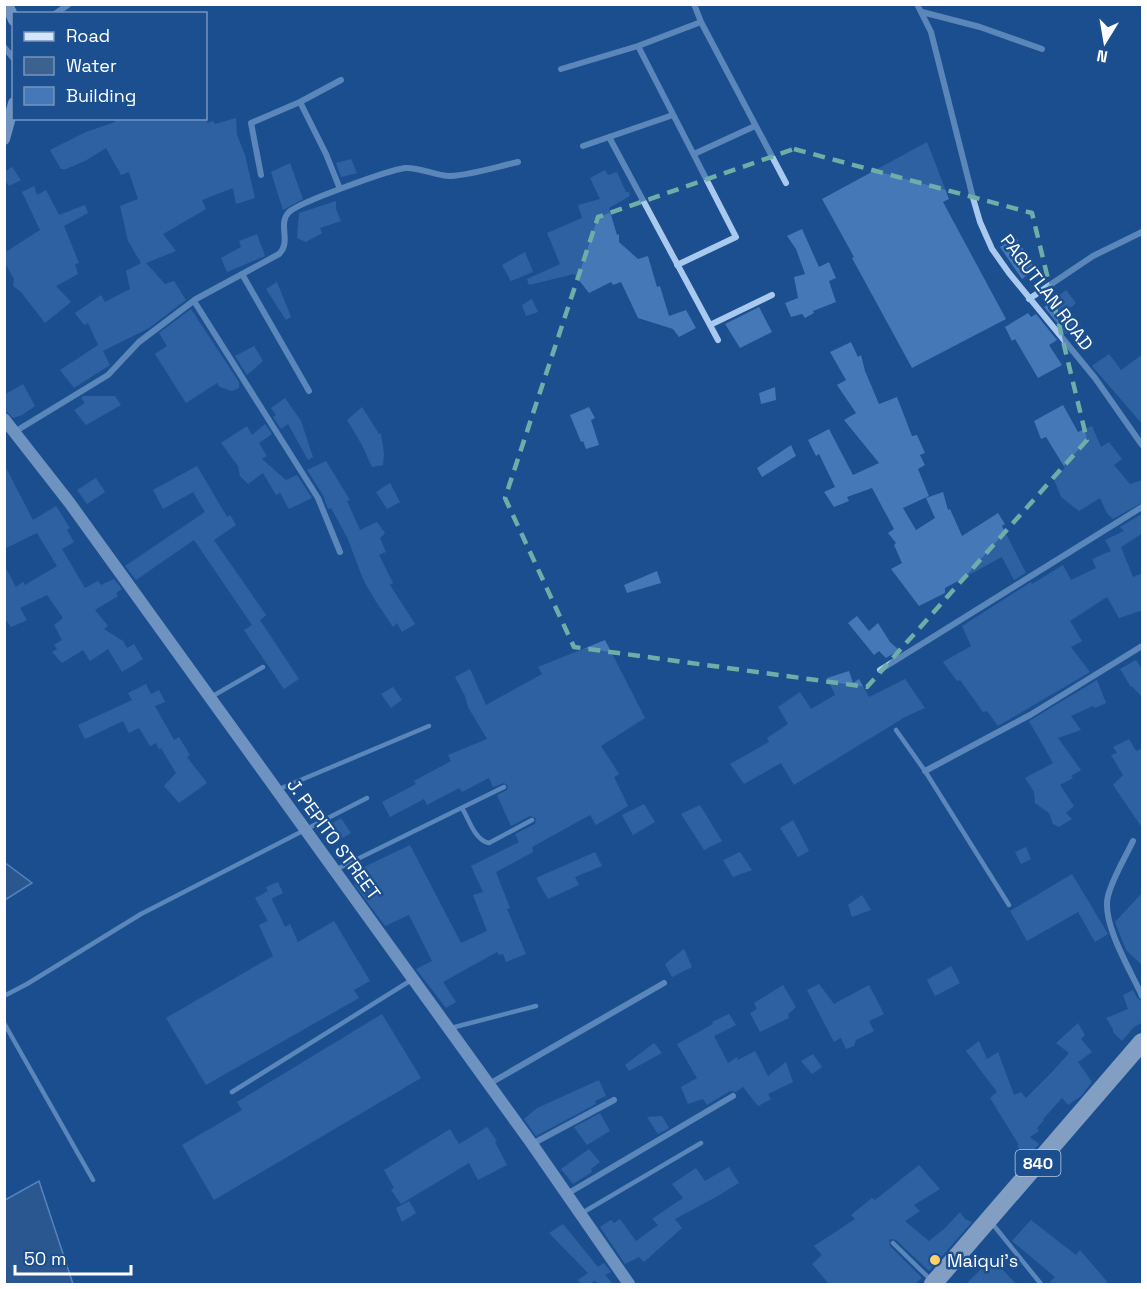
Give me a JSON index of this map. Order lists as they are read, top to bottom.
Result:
{
  "streets": {
    "highway": ["840"],
    "street": ["PAGUTLAN ROAD", "J. PEPITO STREET"]
  },
  "places": ["Maiqui's"],
  "legend": ["Road", "Water", "Building"],
  "scale_bar": "50 m",
  "north": "bottom"
}
